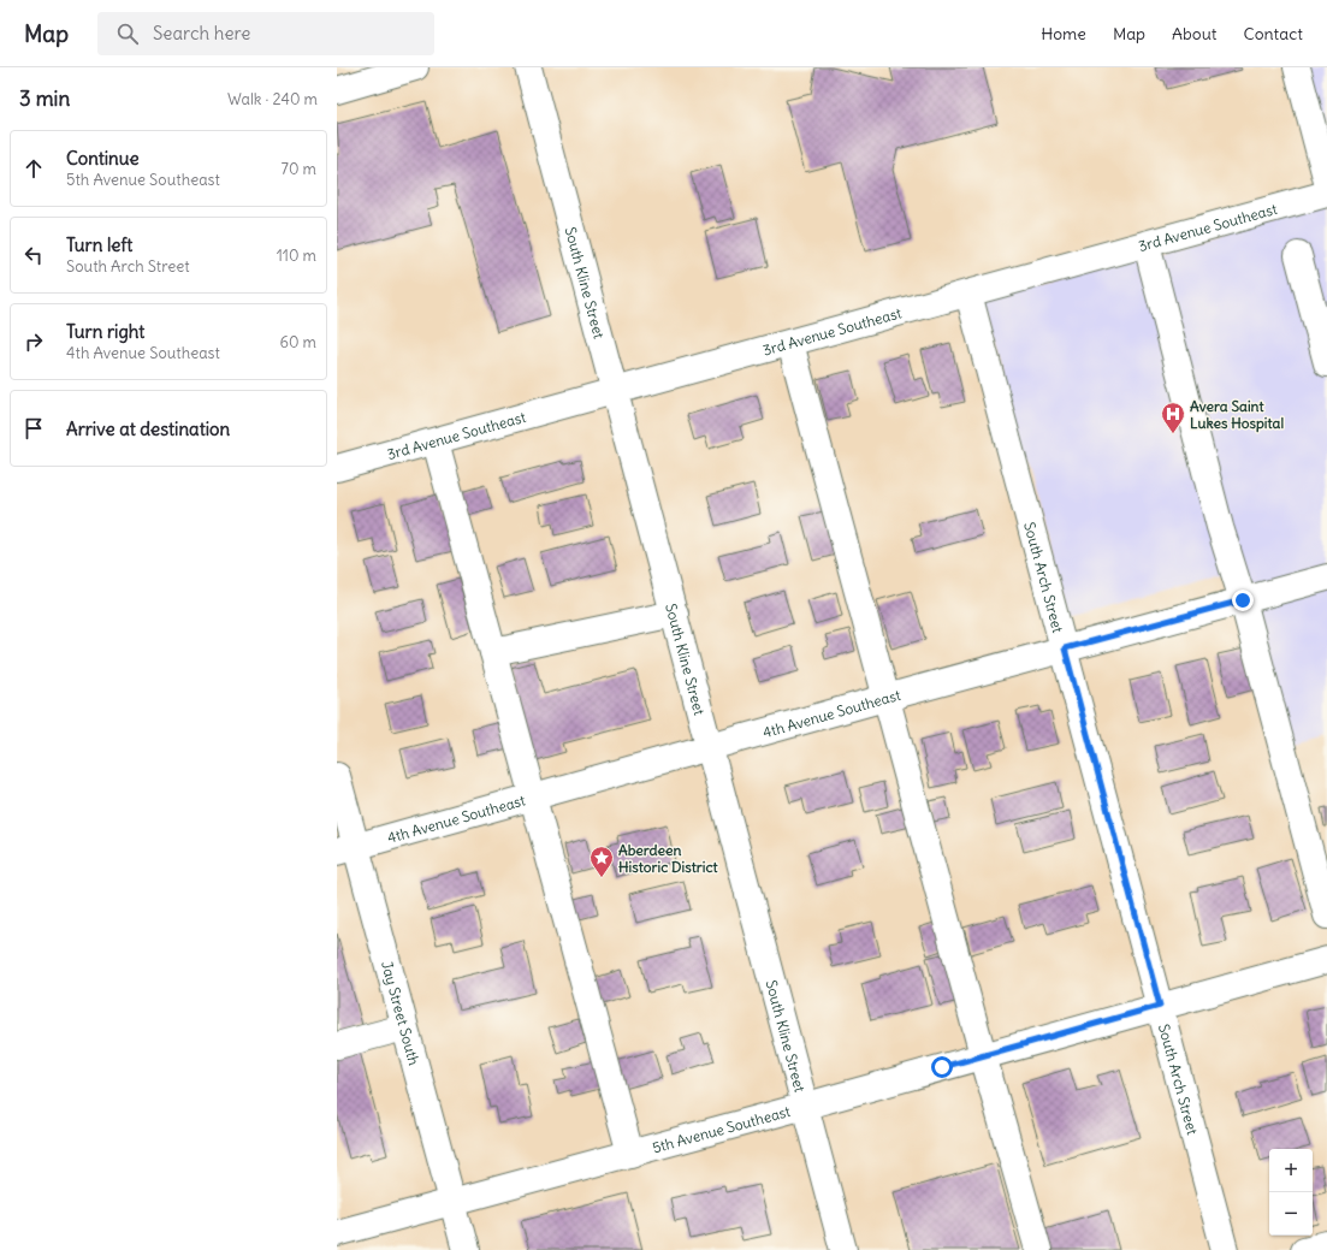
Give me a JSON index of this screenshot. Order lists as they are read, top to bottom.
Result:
{
  "streets": {
    "street": [
      "3rd Avenue Southeast",
      "South Kline Street",
      "South Arch Street",
      "4th Avenue Southeast",
      "Jay Street South",
      "5th Avenue Southeast"
    ]
  },
  "crossings": [
    ["3rd Avenue Southeast", "South Kline Street"],
    ["3rd Avenue Southeast", "South Arch Street"],
    ["South Kline Street", "4th Avenue Southeast"],
    ["South Kline Street", "5th Avenue Southeast"],
    ["South Arch Street", "4th Avenue Southeast"],
    ["South Arch Street", "5th Avenue Southeast"],
    ["4th Avenue Southeast", "Jay Street South"],
    ["Jay Street South", "5th Avenue Southeast"]
  ],
  "places": {
    "hospital": ["Avera Saint Lukes Hospital"],
    "place": ["Aberdeen Historic District"]
  },
  "page": {
    "header": "Map",
    "search": "Search here",
    "nav": [
      "Home",
      "Map",
      "About",
      "Contact"
    ],
    "heading": ["3 min", "Walk · 240 m"],
    "list": [
      ["Continue", "5th Avenue Southeast", "70 m"],
      ["Turn left", "South Arch Street", "110 m"],
      ["Turn right", "4th Avenue Southeast", "60 m"],
      "Arrive at destination"
    ],
    "map_buttons": ["+", "−"]
  }
}
